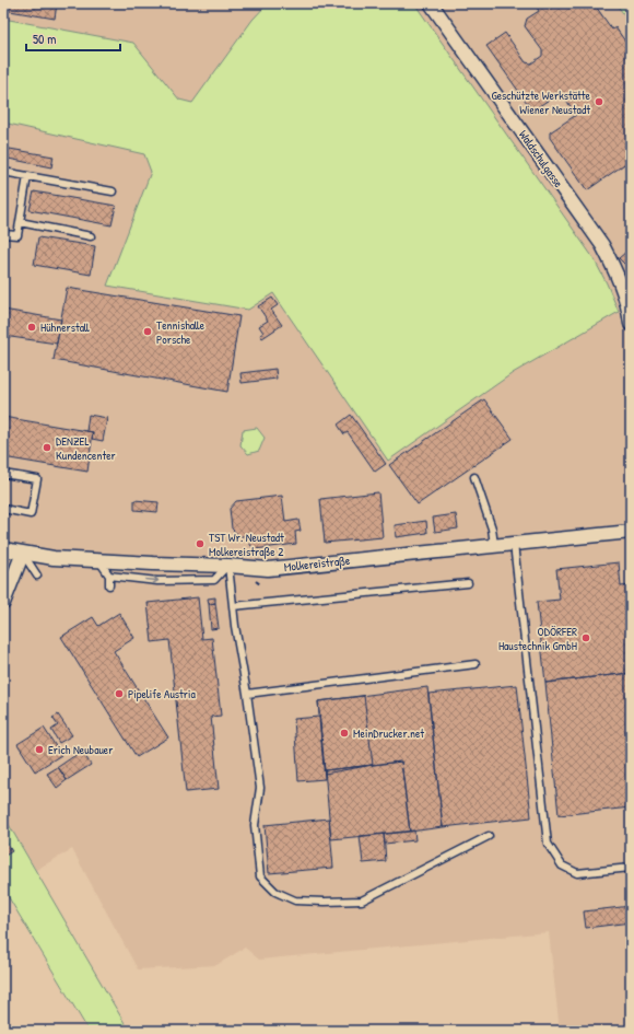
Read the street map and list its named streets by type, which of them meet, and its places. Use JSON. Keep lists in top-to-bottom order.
{
  "streets": {
    "street": ["Waldschulgasse", "Molkereistraße"]
  },
  "places": [
    "Geschützte Werkstätte Wiener Neustadt",
    "Hühnerstall",
    "Tennishalle Porsche",
    "DENZEL Kundencenter",
    "TST Wr. Neustadt Molkereistraße 2",
    "ODÖRFER Haustechnik GmbH",
    "Pipelife Austria",
    "MeinDrucker.net",
    "Erich Neubauer"
  ],
  "scale_bar": "50 m"
}
